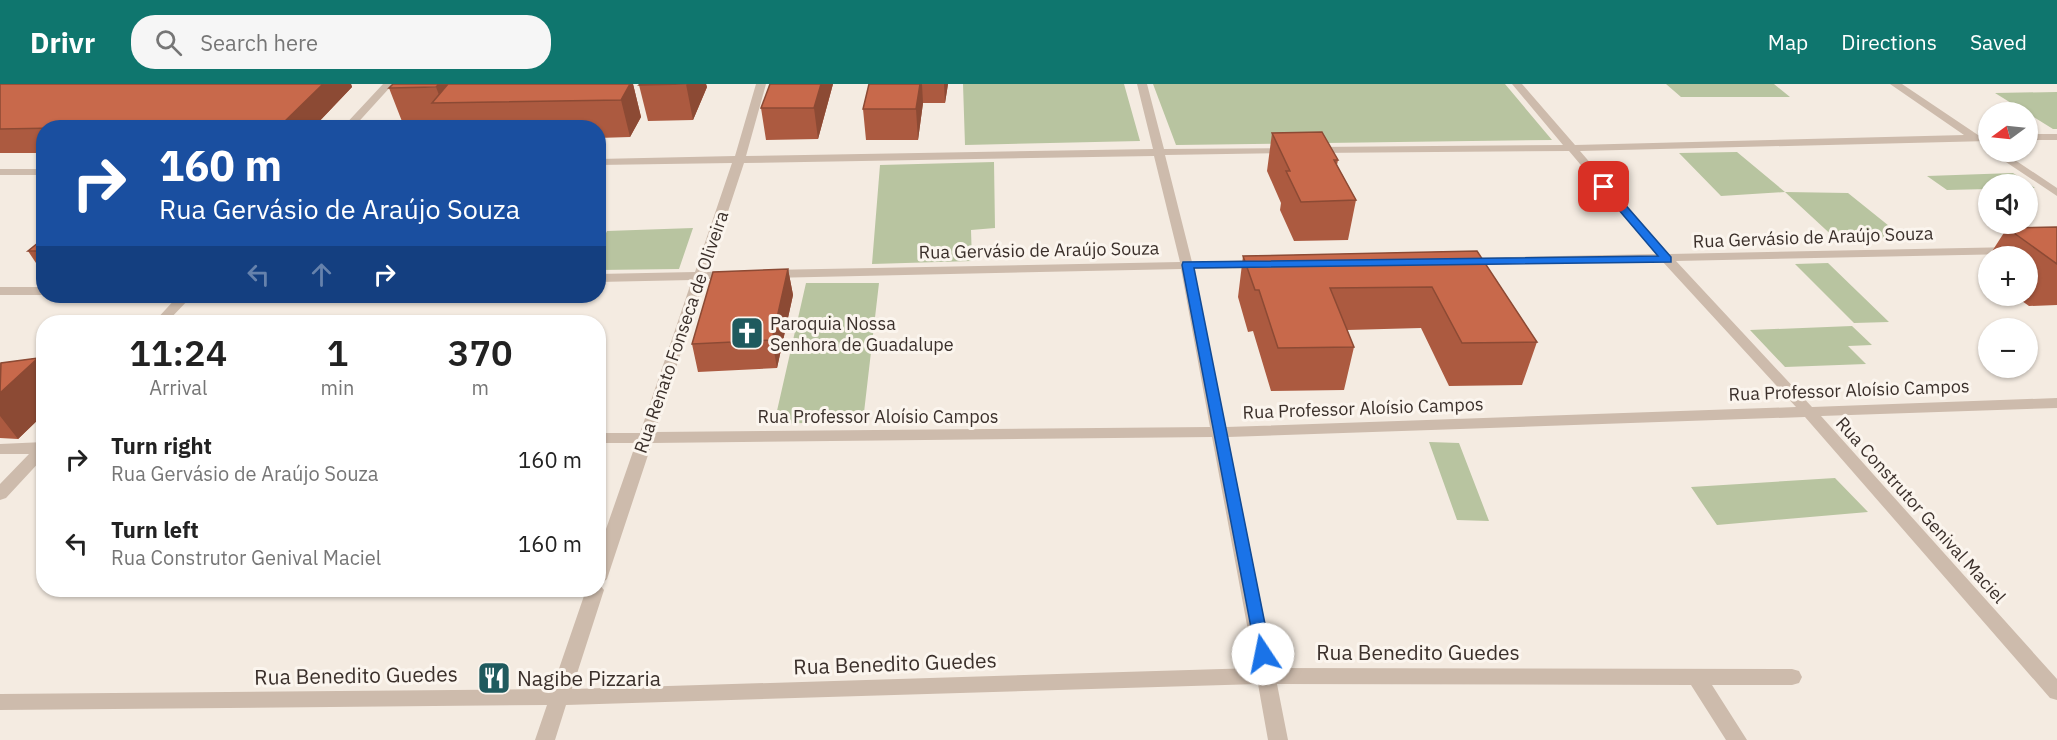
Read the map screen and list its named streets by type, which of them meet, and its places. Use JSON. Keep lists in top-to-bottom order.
{
  "streets": {
    "street": [
      "Rua Gervásio de Araújo Souza",
      "Rua Renato Fonseca de Oliveira",
      "Rua Professor Aloísio Campos",
      "Rua Construtor Genival Maciel",
      "Rua Benedito Guedes"
    ]
  },
  "crossings": [
    ["Rua Gervásio de Araújo Souza", "Rua Renato Fonseca de Oliveira"],
    ["Rua Gervásio de Araújo Souza", "Rua Construtor Genival Maciel"],
    ["Rua Renato Fonseca de Oliveira", "Rua Professor Aloísio Campos"],
    ["Rua Professor Aloísio Campos", "Rua Construtor Genival Maciel"]
  ],
  "places": {
    "church": ["Paroquia Nossa Senhora de Guadalupe"],
    "restaurant": ["Nagibe Pizzaria"]
  },
  "north": "left",
  "page": {
    "header": "Drivr",
    "search": "Search here",
    "nav": ["Map", "Directions", "Saved"],
    "map_buttons": ["+", "−"],
    "turn": ["160 m", "Rua Gervásio de Araújo Souza"],
    "eta": [
      "11:24",
      "Arrival",
      "1",
      "min",
      "370",
      "m"
    ],
    "list": [
      {
        "name": "Turn right",
        "note": "Rua Gervásio de Araújo Souza",
        "value": "160 m"
      },
      {
        "name": "Turn left",
        "note": "Rua Construtor Genival Maciel",
        "value": "160 m"
      }
    ]
  }
}
